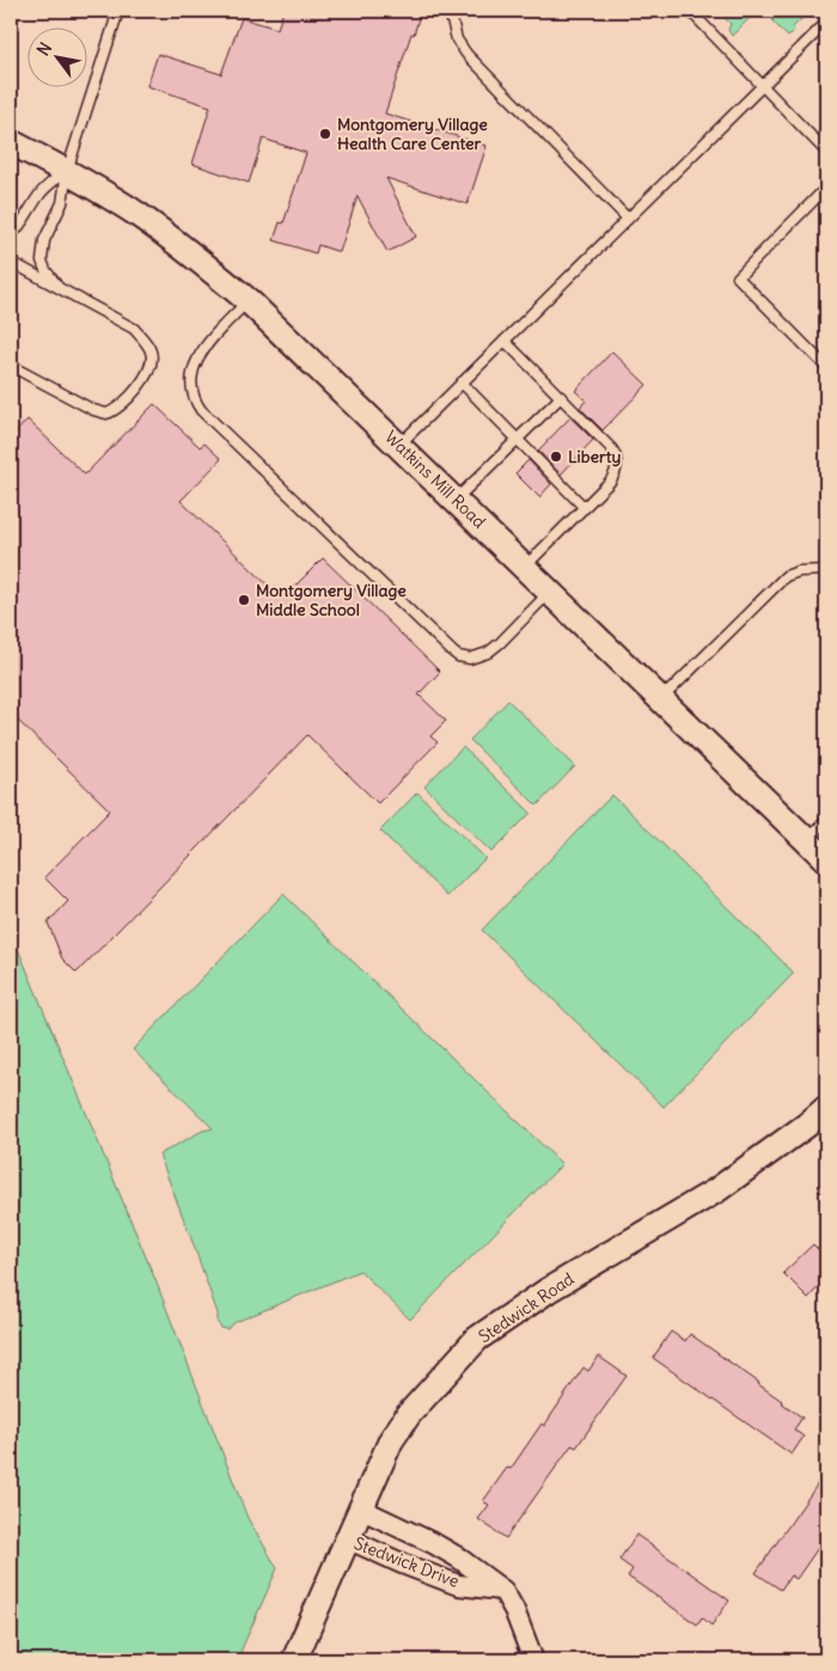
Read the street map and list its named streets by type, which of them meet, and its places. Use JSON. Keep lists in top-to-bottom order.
{
  "streets": {
    "street": ["Watkins Mill Road", "Stedwick Road", "Stedwick Drive"]
  },
  "crossings": [
    ["Stedwick Road", "Stedwick Drive"]
  ],
  "places": ["Montgomery Village Health Care Center", "Liberty", "Montgomery Village Middle School"],
  "north": "top left"
}
